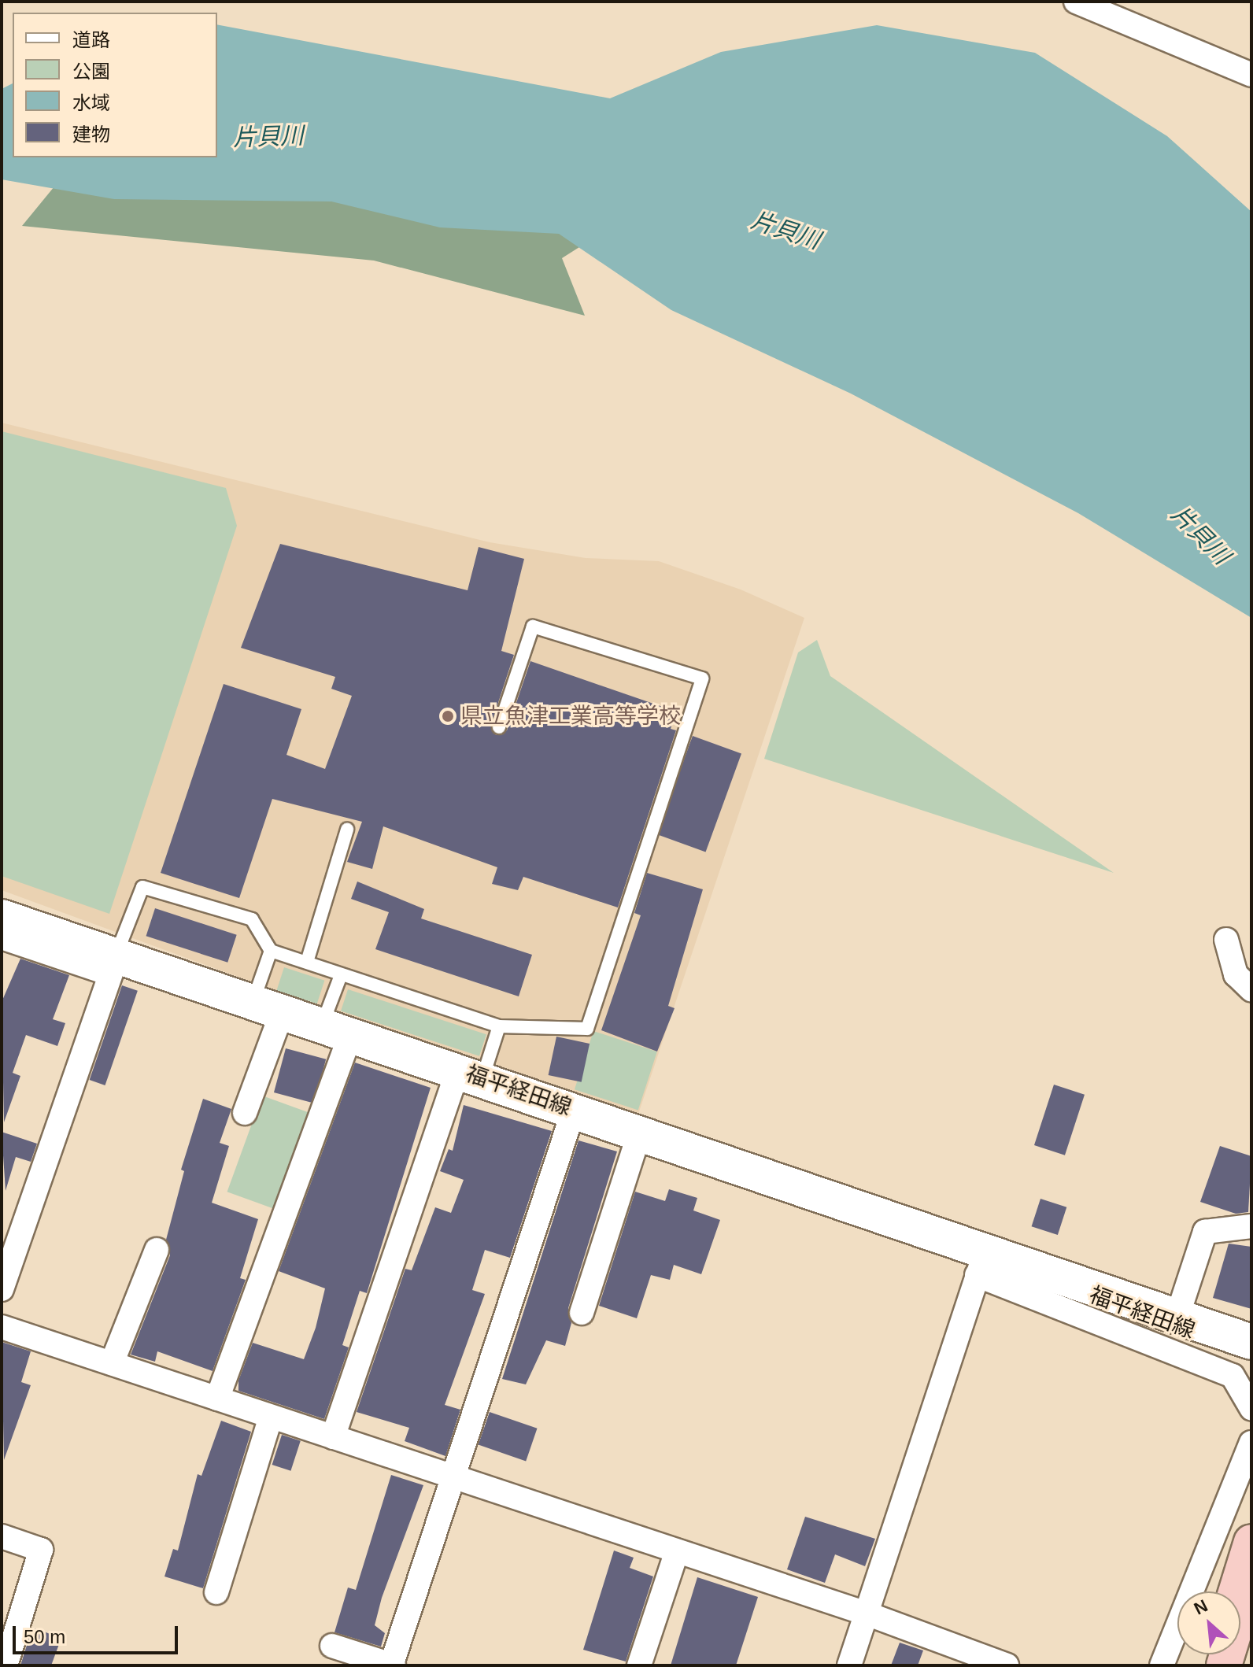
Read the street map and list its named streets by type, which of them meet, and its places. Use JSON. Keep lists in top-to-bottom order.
{
  "streets": {
    "main road": ["福平経田線"]
  },
  "water": ["片貝川"],
  "places": ["県立魚津工業高等学校"],
  "legend": [
    "道路",
    "公園",
    "水域",
    "建物"
  ],
  "scale_bar": "50 m",
  "north": "top left"
}
